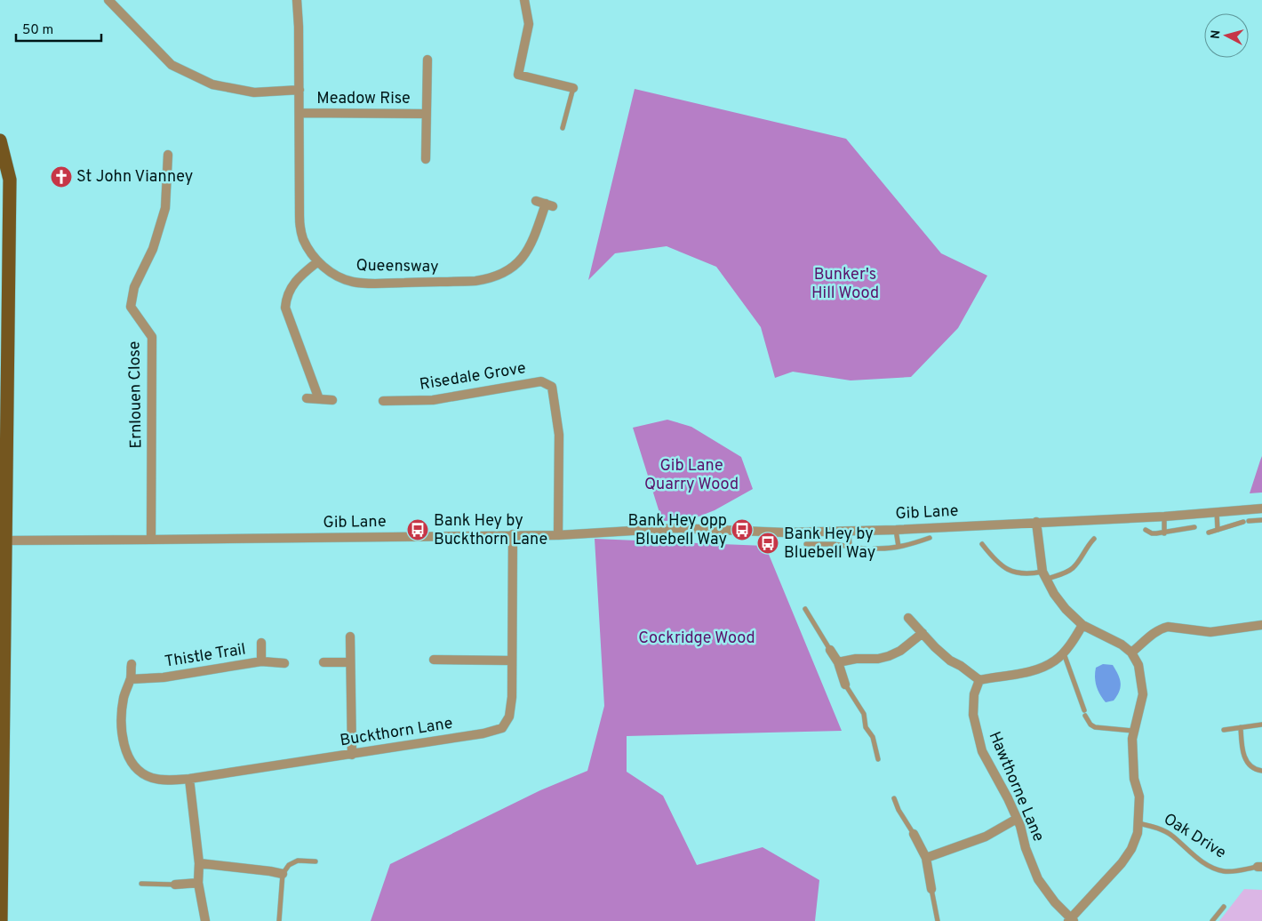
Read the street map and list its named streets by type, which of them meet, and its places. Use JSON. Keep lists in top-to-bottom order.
{
  "streets": {
    "street": [
      "Meadow Rise",
      "Queensway",
      "Risedale Grove",
      "Ernlouen Close",
      "Gib Lane",
      "Thistle Trail",
      "Buckthorn Lane",
      "Hawthorne Lane"
    ],
    "lane": ["Oak Drive"]
  },
  "crossings": [
    ["Meadow Rise", "Queensway"],
    ["Risedale Grove", "Gib Lane"],
    ["Ernlouen Close", "Gib Lane"],
    ["Gib Lane", "Buckthorn Lane"],
    ["Thistle Trail", "Buckthorn Lane"]
  ],
  "parks": ["Bunker's Hill Wood", "Gib Lane Quarry Wood", "Cockridge Wood"],
  "places": {
    "church": ["St John Vianney"],
    "bus stop": ["Bank Hey by Buckthorn Lane", "Bank Hey opp Bluebell Way", "Bank Hey by Bluebell Way"]
  },
  "scale_bar": "50 m",
  "north": "left"
}
